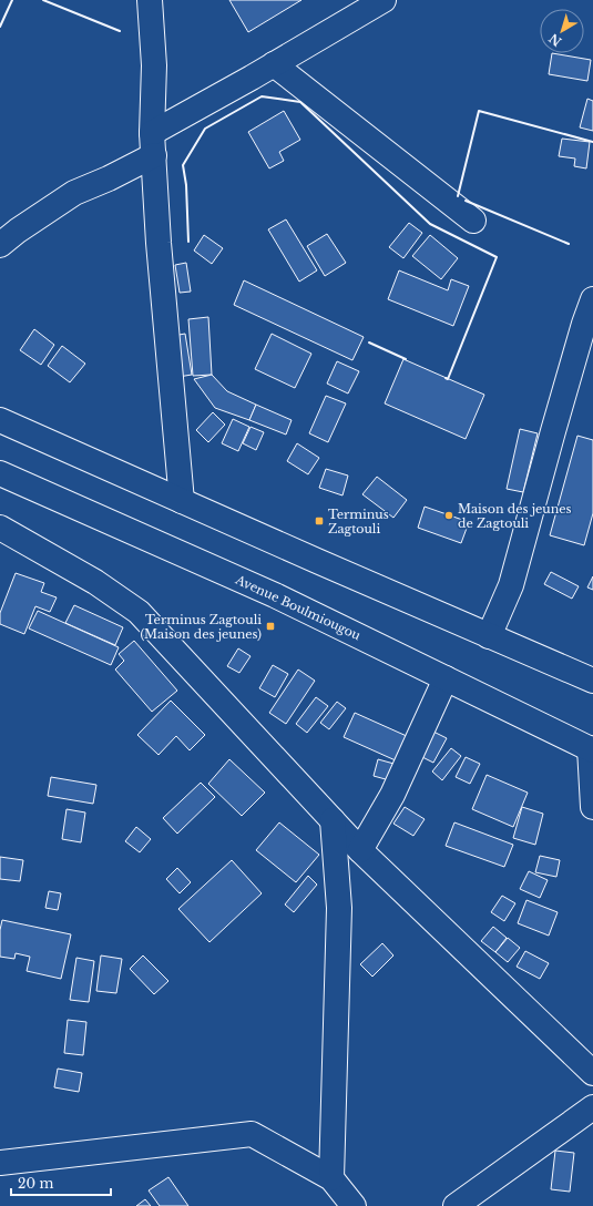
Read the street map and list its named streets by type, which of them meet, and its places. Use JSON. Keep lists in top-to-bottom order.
{
  "streets": {
    "main road": ["Avenue Boulmiougou"]
  },
  "places": {
    "other": ["Maison des jeunes de Zagtouli"],
    "transit": ["Terminus Zagtouli", "Terminus Zagtouli (Maison des jeunes)"]
  },
  "scale_bar": "20 m",
  "north": "bottom left"
}
